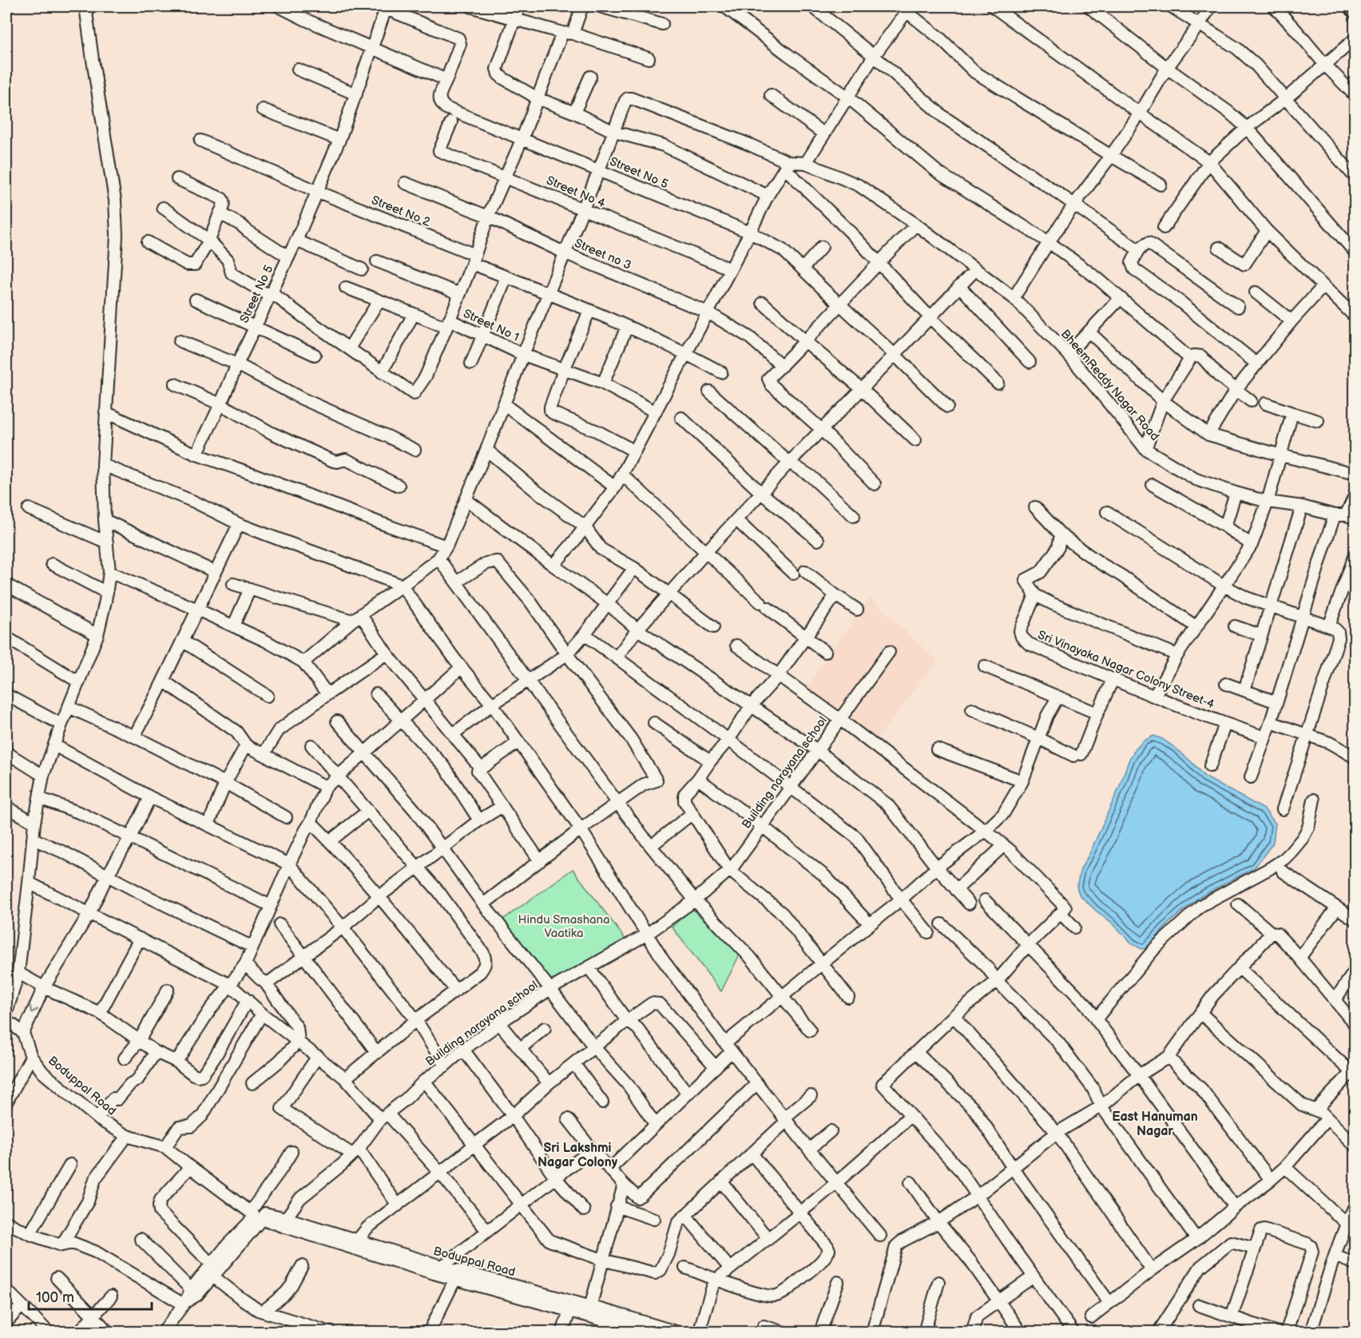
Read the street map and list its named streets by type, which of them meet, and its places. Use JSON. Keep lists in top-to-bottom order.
{
  "streets": {
    "street": [
      "Street No 5",
      "Street No 4",
      "Street No 2",
      "Street no 3",
      "Street No 1",
      "BheemReddy Nagar Road",
      "Sri Vinayaka Nagar Colony Street-4",
      "Building narayana school",
      "Boduppal Road"
    ]
  },
  "crossings": [
    ["Street No 5", "Street No 2"],
    ["Building narayana school", "Boduppal Road"]
  ],
  "districts": ["East Hanuman Nagar", "Sri Lakshmi Nagar Colony"],
  "parks": ["Hindu Smashana Vaatika"],
  "scale_bar": "100 m"
}
